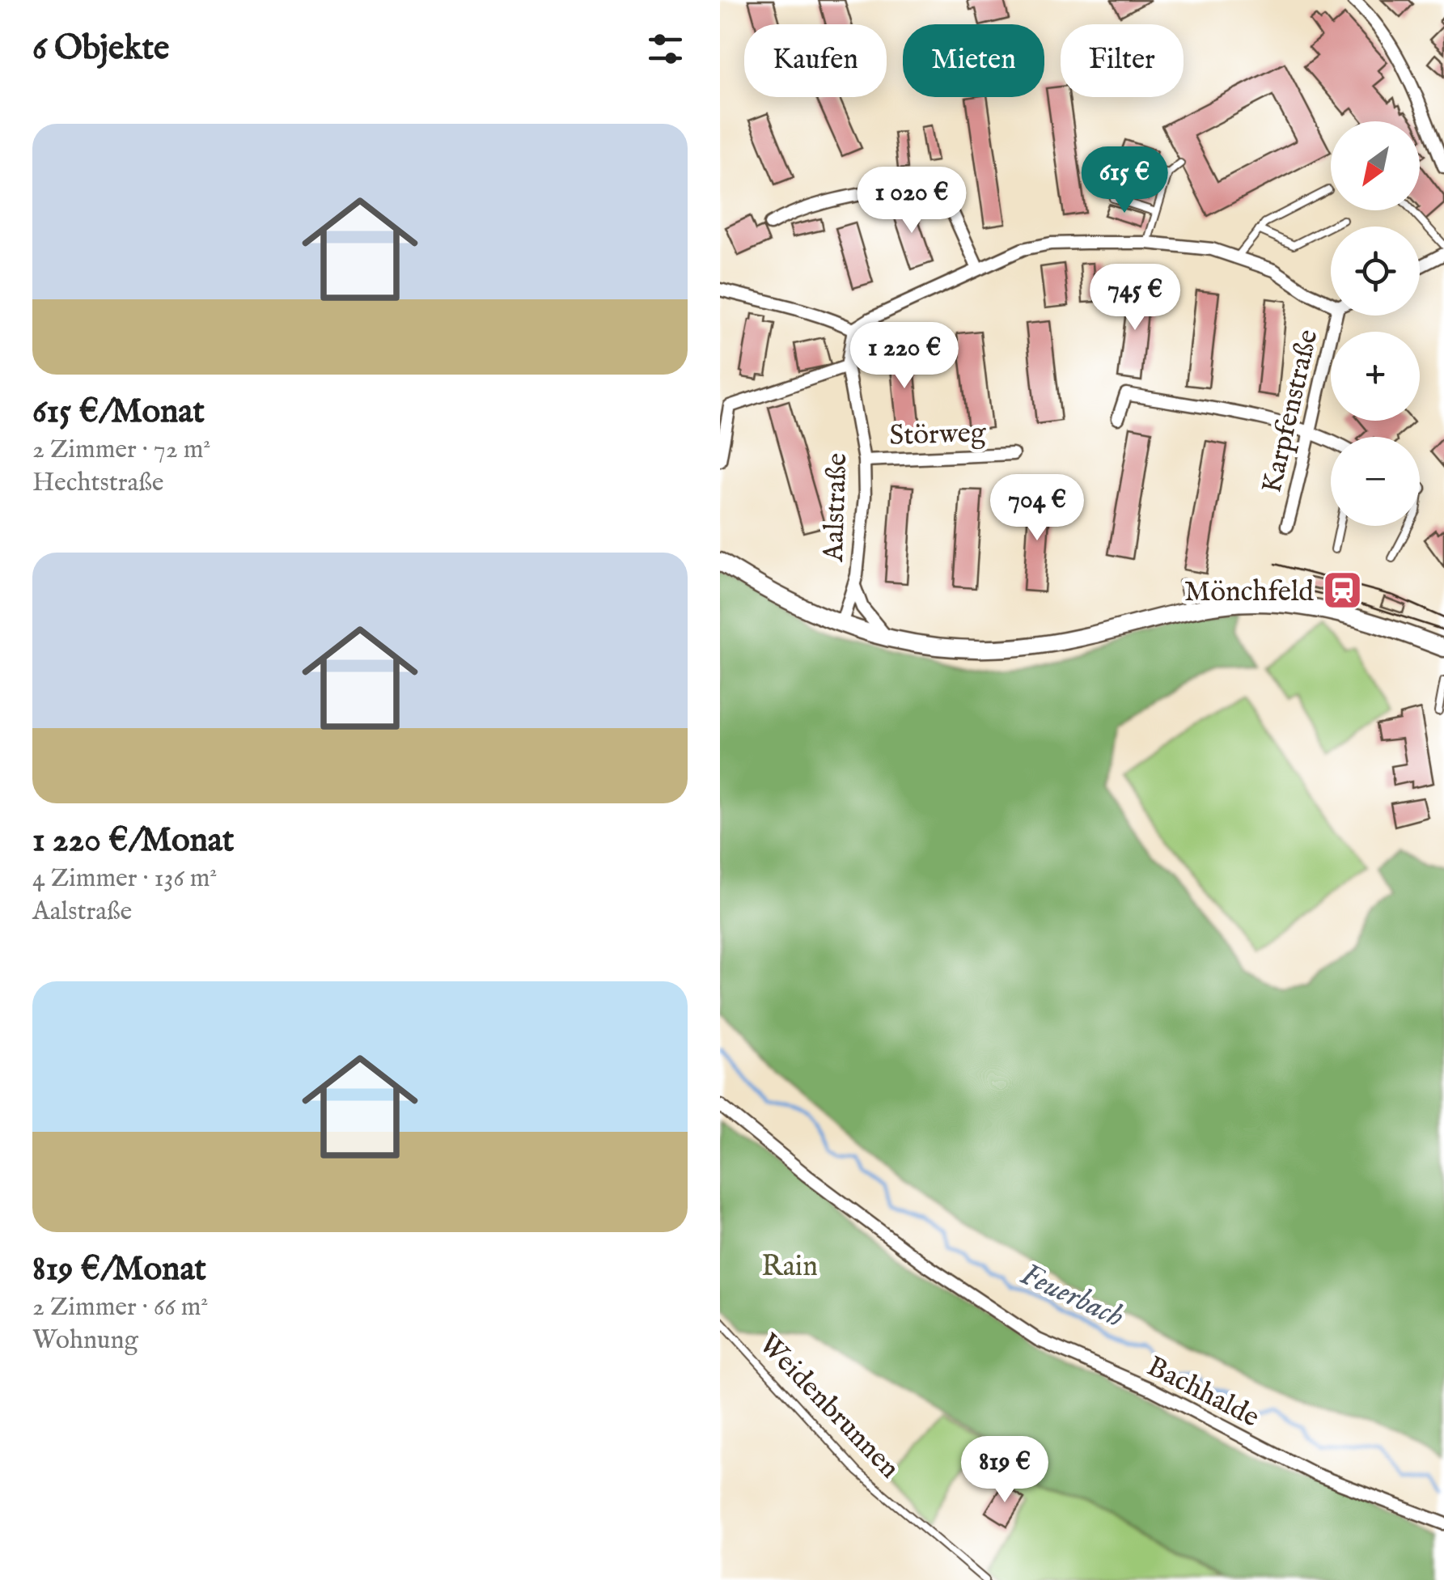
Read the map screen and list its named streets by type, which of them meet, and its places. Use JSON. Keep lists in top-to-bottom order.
{
  "streets": {
    "street": [
      "Karpfenstraße",
      "Störweg",
      "Aalstraße",
      "Bachhalde"
    ],
    "lane": ["Weidenbrunnen"]
  },
  "crossings": [
    ["Störweg", "Aalstraße"]
  ],
  "water": ["Feuerbach"],
  "parks": ["Rain"],
  "places": {
    "station": ["Mönchfeld"]
  },
  "north": "bottom left",
  "page": {
    "heading": "6 Objekte",
    "chip": ["Kaufen", "Mieten", "Filter"],
    "list": [
      {
        "name": "615 €/Monat",
        "note": "2 Zimmer · 72 m² · Hechtstraße"
      },
      {
        "name": "1 220 €/Monat",
        "note": "4 Zimmer · 136 m² · Aalstraße"
      },
      {
        "name": "819 €/Monat",
        "note": "2 Zimmer · 66 m² · Wohnung"
      }
    ],
    "map_buttons": ["+", "−"],
    "price": [
      "615 €",
      "1 020 €",
      "745 €",
      "1 220 €",
      "704 €",
      "819 €"
    ]
  }
}
